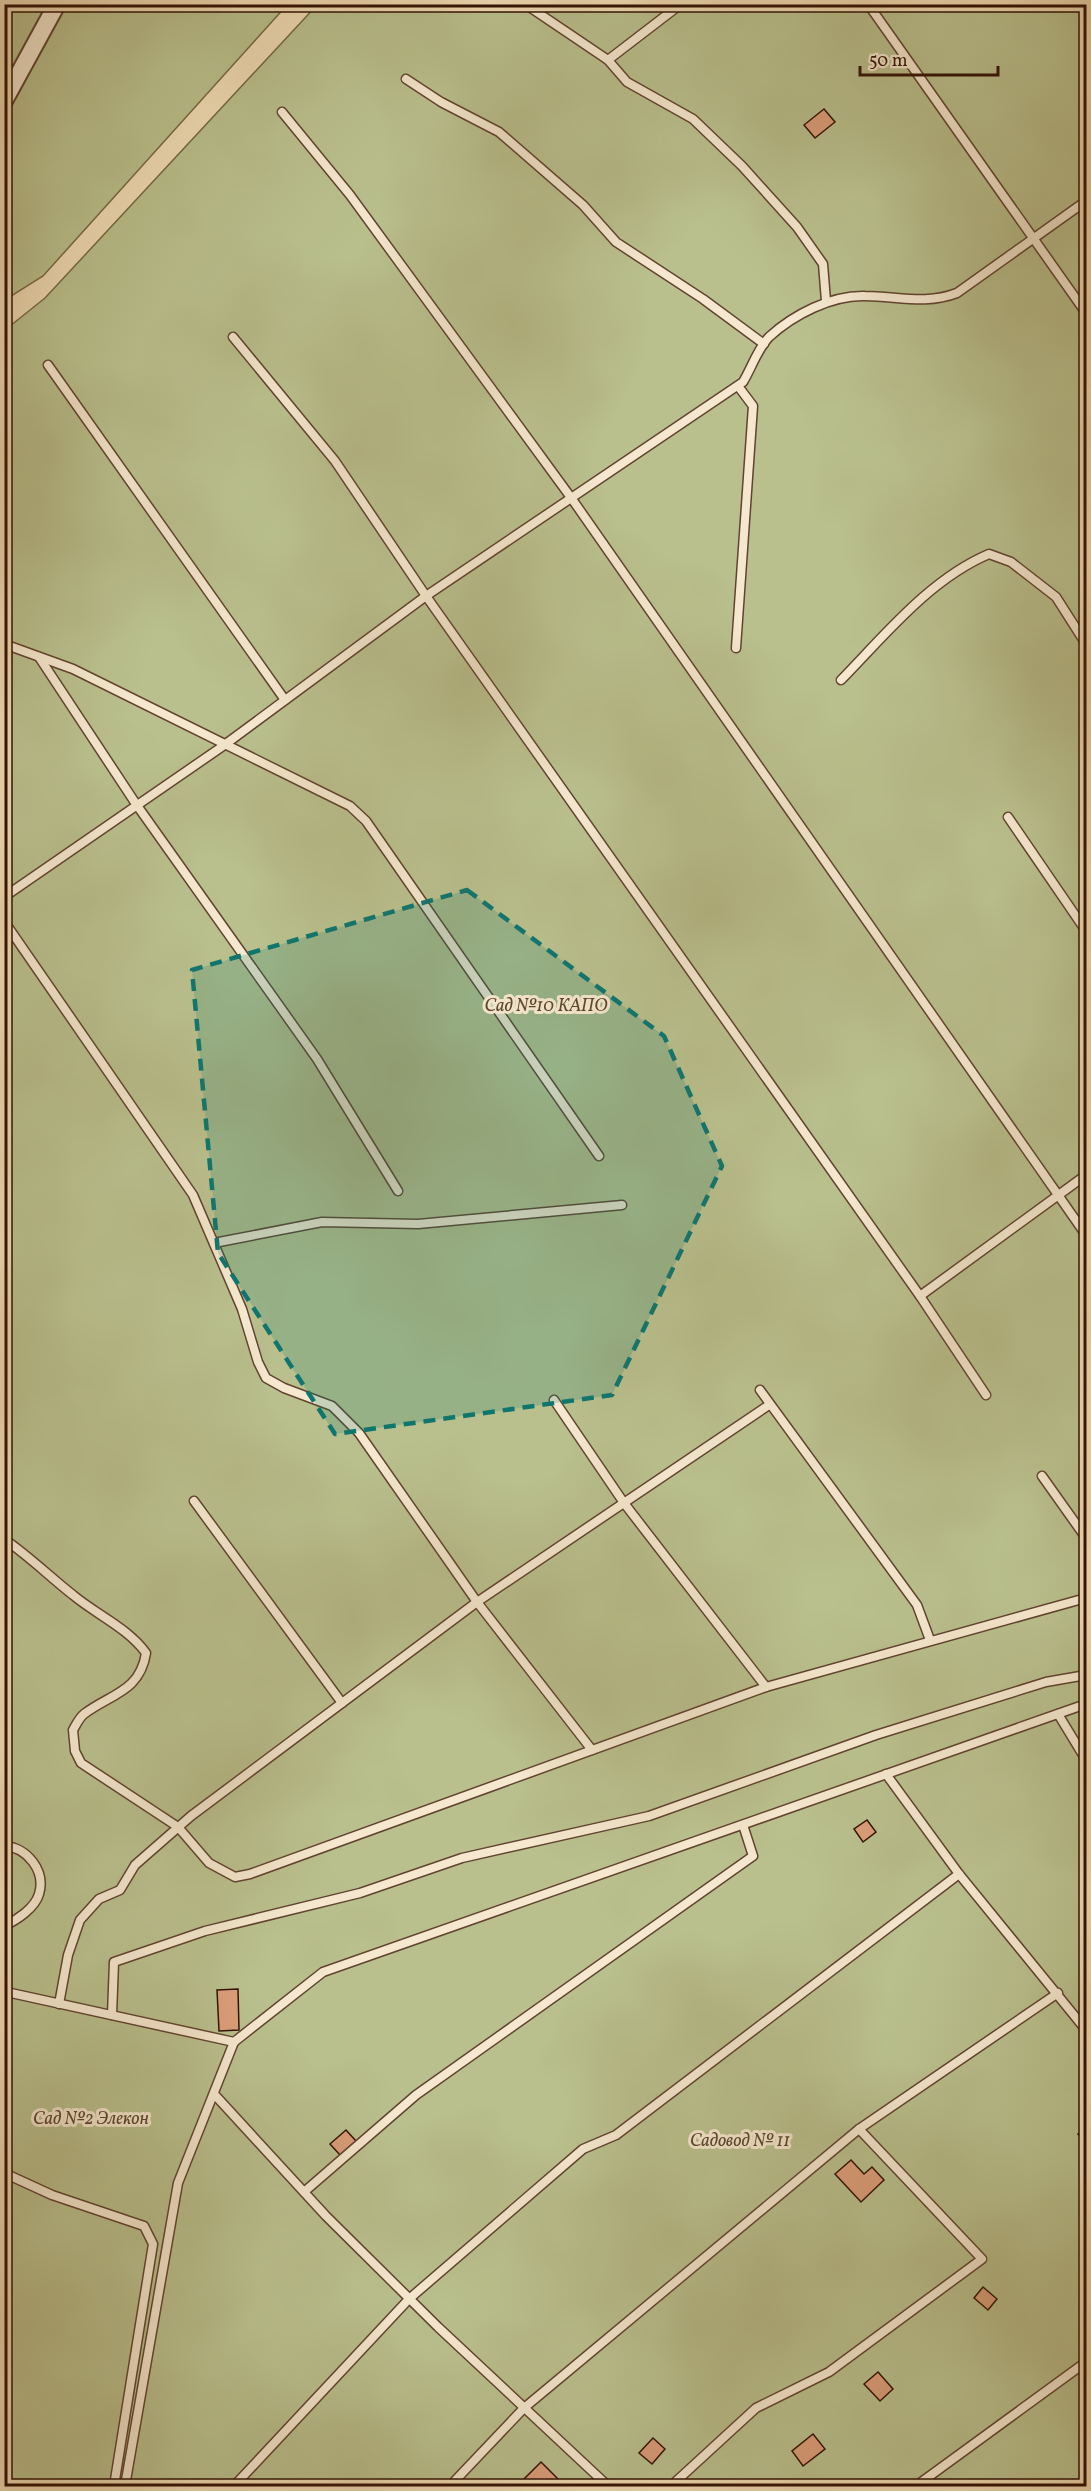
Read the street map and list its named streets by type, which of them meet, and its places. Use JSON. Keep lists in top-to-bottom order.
{
  "parks": ["Сад №10 КАПО", "Сад №2 Элекон", "Садовод № 11"],
  "scale_bar": "50 m"
}
